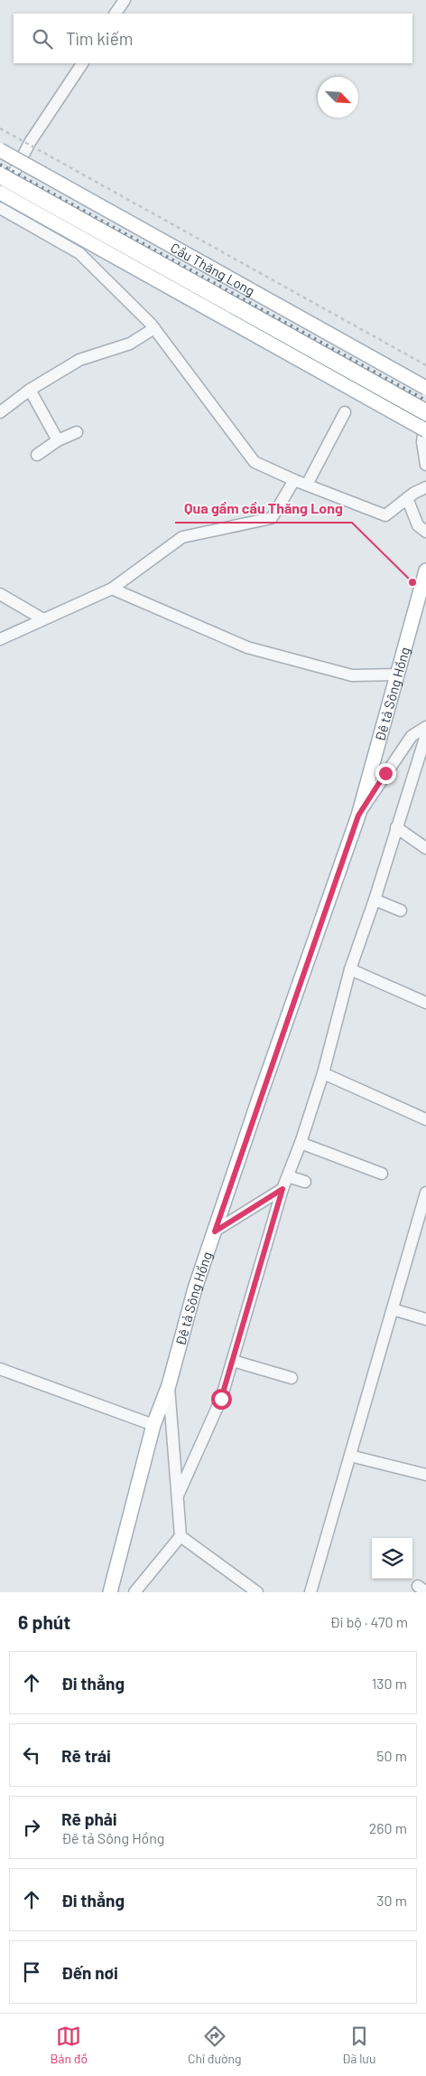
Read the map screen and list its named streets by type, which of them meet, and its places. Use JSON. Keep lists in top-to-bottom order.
{
  "streets": {
    "highway": ["Cầu Thăng Long"],
    "main road": ["Đê tả Sông Hồng"]
  },
  "places": ["Qua gầm cầu Thăng Long"],
  "north": "bottom right",
  "page": {
    "search": "Tìm kiếm",
    "heading": ["6 phút", "Đi bộ · 470 m"],
    "list": [
      ["Đi thẳng", "130 m"],
      ["Rẽ trái", "50 m"],
      ["Rẽ phải", "Đê tả Sông Hồng", "260 m"],
      ["Đi thẳng", "30 m"],
      "Đến nơi"
    ],
    "nav": ["Bản đồ", "Chỉ đường", "Đã lưu"]
  }
}
